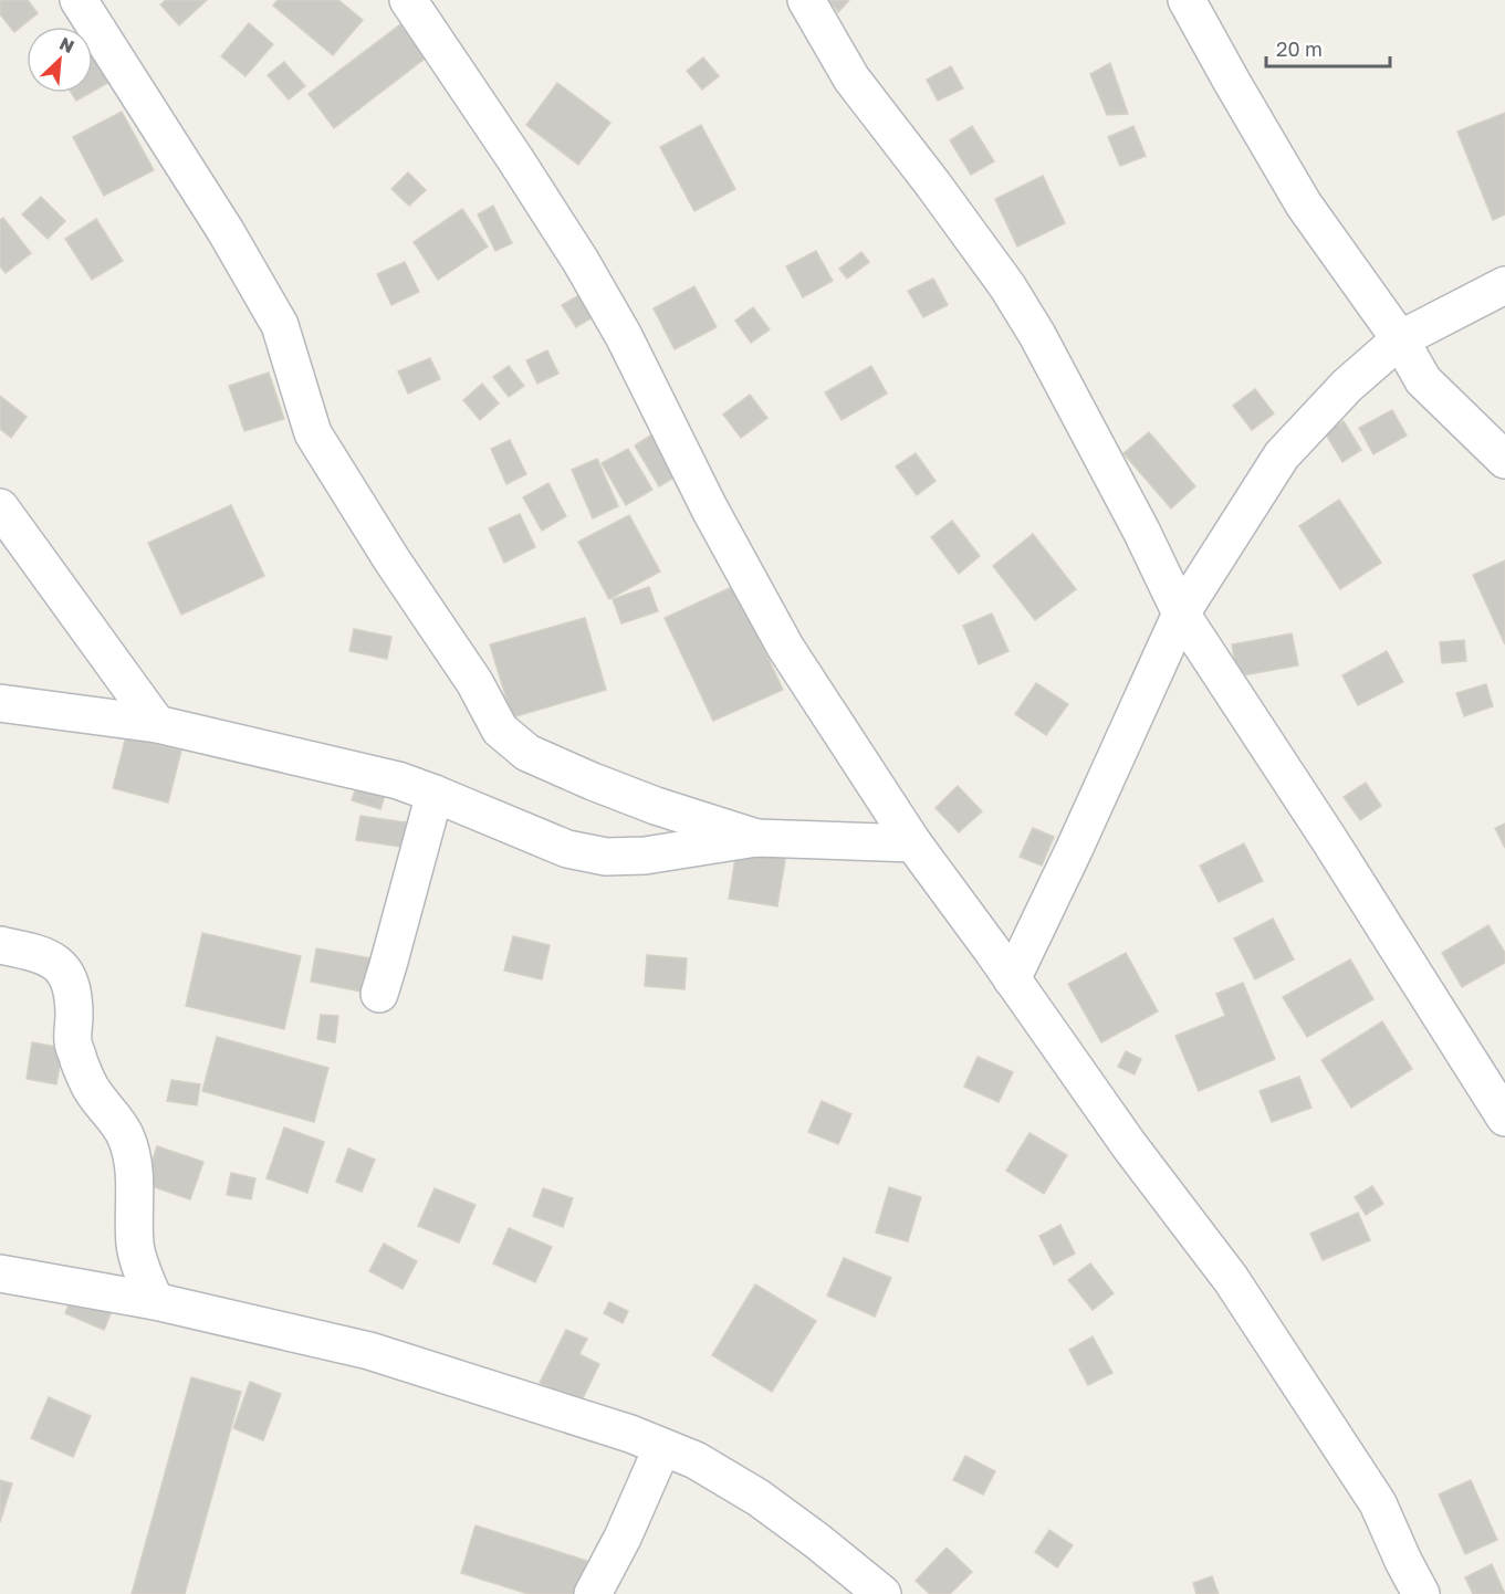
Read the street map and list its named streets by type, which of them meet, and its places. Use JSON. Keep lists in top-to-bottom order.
{
  "scale_bar": "20 m",
  "north": "top right"
}
